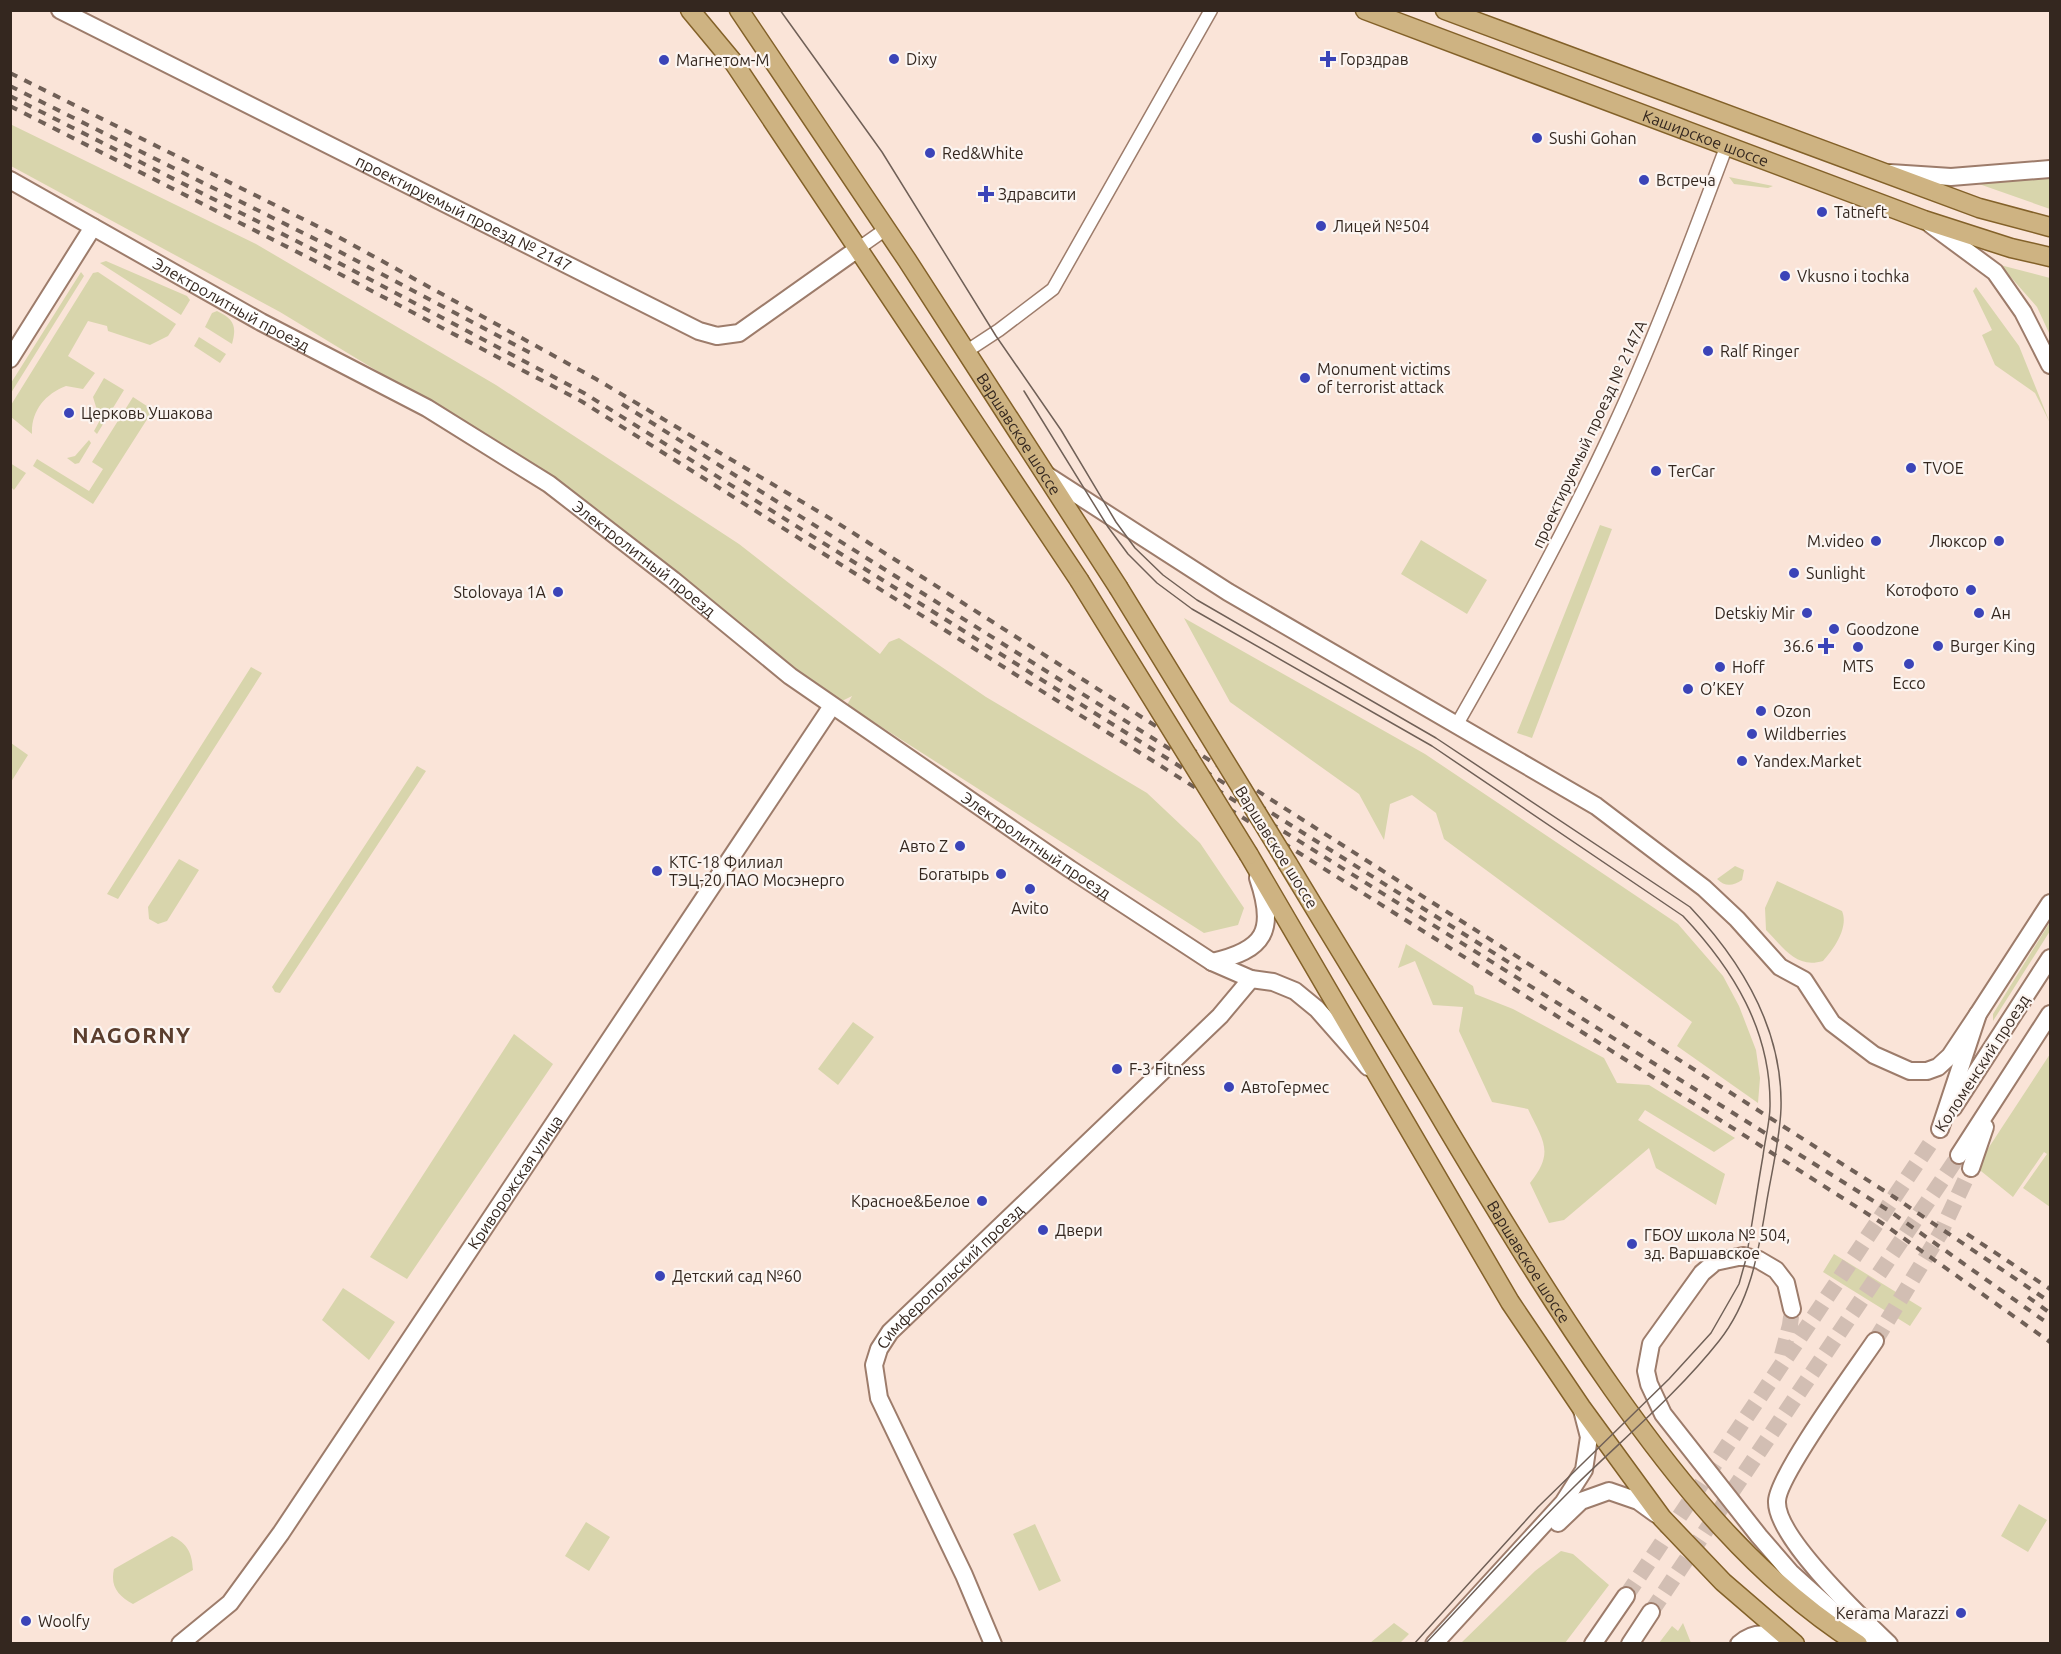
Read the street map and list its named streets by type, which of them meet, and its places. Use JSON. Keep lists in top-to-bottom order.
{
  "streets": {
    "main road": ["Каширское шоссе", "Варшавское шоссе"],
    "street": [
      "проектируемый проезд № 2147",
      "Электролитный проезд",
      "проектируемый проезд № 2147А",
      "Коломенский проезд",
      "Криворожская улица",
      "Симферопольский проезд"
    ]
  },
  "crossings": [
    ["Каширское шоссе", "проектируемый проезд № 2147А"],
    ["проектируемый проезд № 2147", "Варшавское шоссе"],
    ["Электролитный проезд", "Варшавское шоссе"],
    ["Электролитный проезд", "Криворожская улица"],
    ["Электролитный проезд", "Симферопольский проезд"]
  ],
  "districts": ["NAGORNY"],
  "places": {
    "other": [
      "Dixy",
      "Магнетом-М",
      "Sushi Gohan",
      "Red&White",
      "Встреча",
      "Tatneft",
      "Лицей №504",
      "Vkusno i tochka",
      "Ralf Ringer",
      "Monument victims of terrorist attack",
      "Церковь Ушакова",
      "TVOE",
      "TerCar",
      "M.video",
      "Люксор",
      "Sunlight",
      "Котофото",
      "Stolovaya 1A",
      "Detskiy Mir",
      "Ан",
      "Goodzone",
      "Burger King",
      "MTS",
      "Ecco",
      "Hoff",
      "O’KEY",
      "Ozon",
      "Wildberries",
      "Yandex.Market",
      "Авто Z",
      "КТС-18 Филиал ТЭЦ-20 ПАО Мосэнерго",
      "Богатырь",
      "Avito",
      "F-3 Fitness",
      "АвтоГермес",
      "Красное&Белое",
      "Двери",
      "ГБОУ школа № 504, зд. Варшавское",
      "Детский сад №60",
      "Kerama Marazzi",
      "Woolfy"
    ],
    "health": ["Горздрав", "Здравсити", "36.6"]
  }
}
